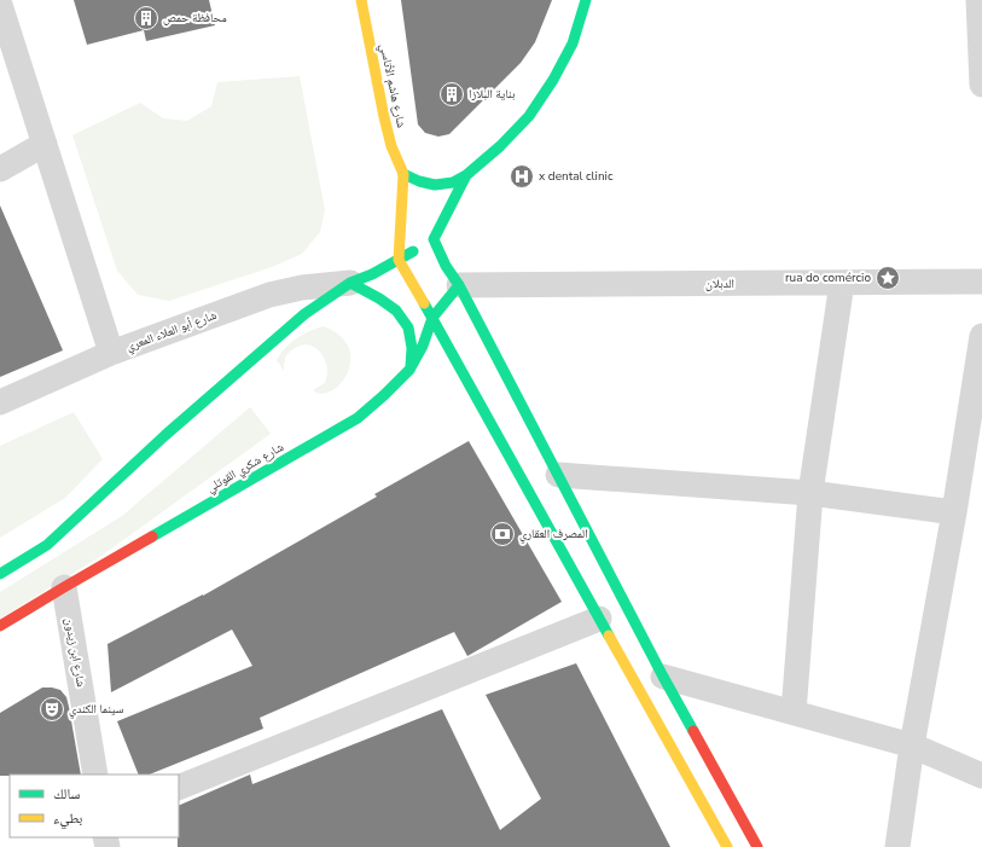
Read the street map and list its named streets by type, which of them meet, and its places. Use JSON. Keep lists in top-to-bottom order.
{
  "streets": {
    "main road": ["شارع هاشم الأتاسي", "شارع شكري القوتلي"],
    "street": ["الدبلان", "شارع أبو العلاء المعري", "شارع ابن زيدون"]
  },
  "crossings": [
    ["الدبلان", "شارع شكري القوتلي"],
    ["شارع شكري القوتلي", "شارع ابن زيدون"]
  ],
  "places": {
    "building": ["محافظة حمص", "بناية البلازا"],
    "hospital": ["x dental clinic"],
    "place": ["rua do comércio"],
    "bank": ["المصرف العقاري"],
    "theatre": ["سينما الكندي"]
  },
  "legend": ["سالك", "بطيء"]
}
